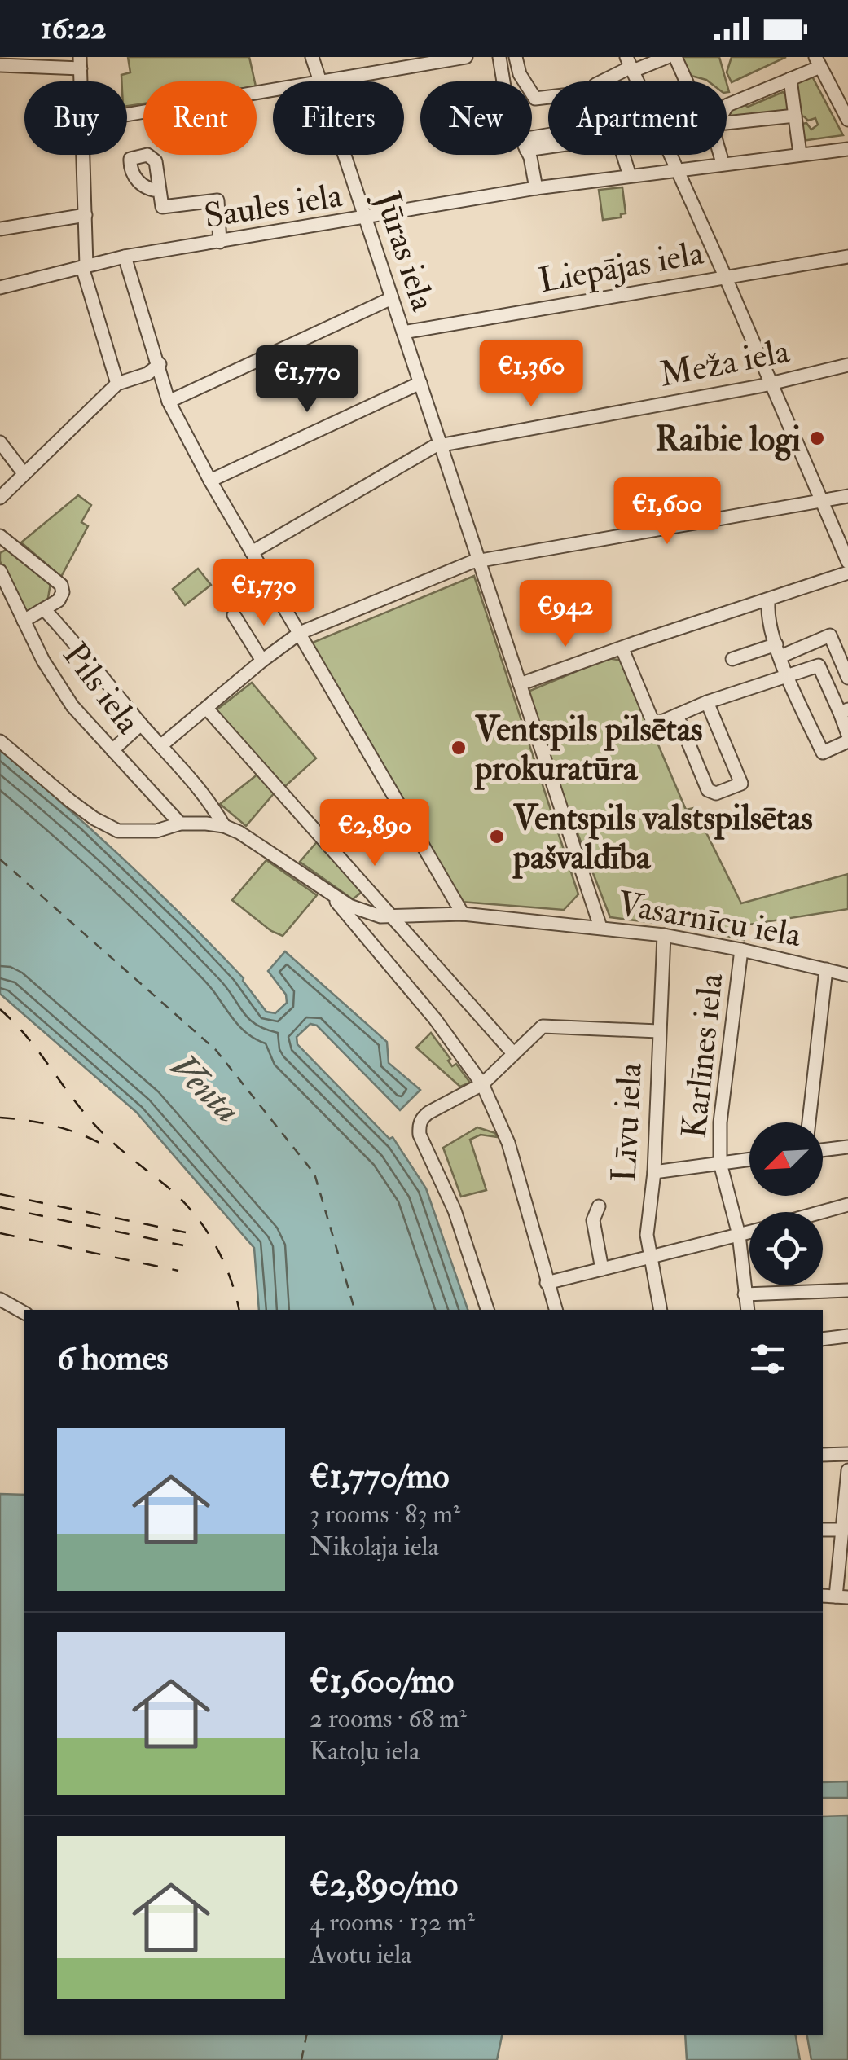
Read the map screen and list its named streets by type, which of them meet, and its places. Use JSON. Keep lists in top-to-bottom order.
{
  "streets": {
    "street": [
      "Saules iela",
      "Jūras iela",
      "Liepājas iela",
      "Meža iela",
      "Pils iela",
      "Vasarnīcu iela",
      "Karlīnes iela",
      "Līvu iela"
    ]
  },
  "crossings": [
    ["Saules iela", "Jūras iela"],
    ["Jūras iela", "Liepājas iela"],
    ["Jūras iela", "Meža iela"],
    ["Jūras iela", "Vasarnīcu iela"],
    ["Vasarnīcu iela", "Karlīnes iela"],
    ["Vasarnīcu iela", "Līvu iela"]
  ],
  "water": ["Venta"],
  "places": ["Raibie logi", "Ventspils pilsētas prokuratūra", "Ventspils valstspilsētas pašvaldība"],
  "north": "bottom left",
  "page": {
    "status": "16:22",
    "chip": [
      "Buy",
      "Rent",
      "Filters",
      "New",
      "Apartment"
    ],
    "price": [
      "€1,360",
      "€1,770",
      "€1,600",
      "€1,730",
      "€942",
      "€2,890"
    ],
    "heading": "6 homes",
    "list": [
      {
        "name": "€1,770/mo",
        "note": "3 rooms · 83 m² · Nikolaja iela"
      },
      {
        "name": "€1,600/mo",
        "note": "2 rooms · 68 m² · Katoļu iela"
      },
      {
        "name": "€2,890/mo",
        "note": "4 rooms · 132 m² · Avotu iela"
      }
    ]
  }
}
